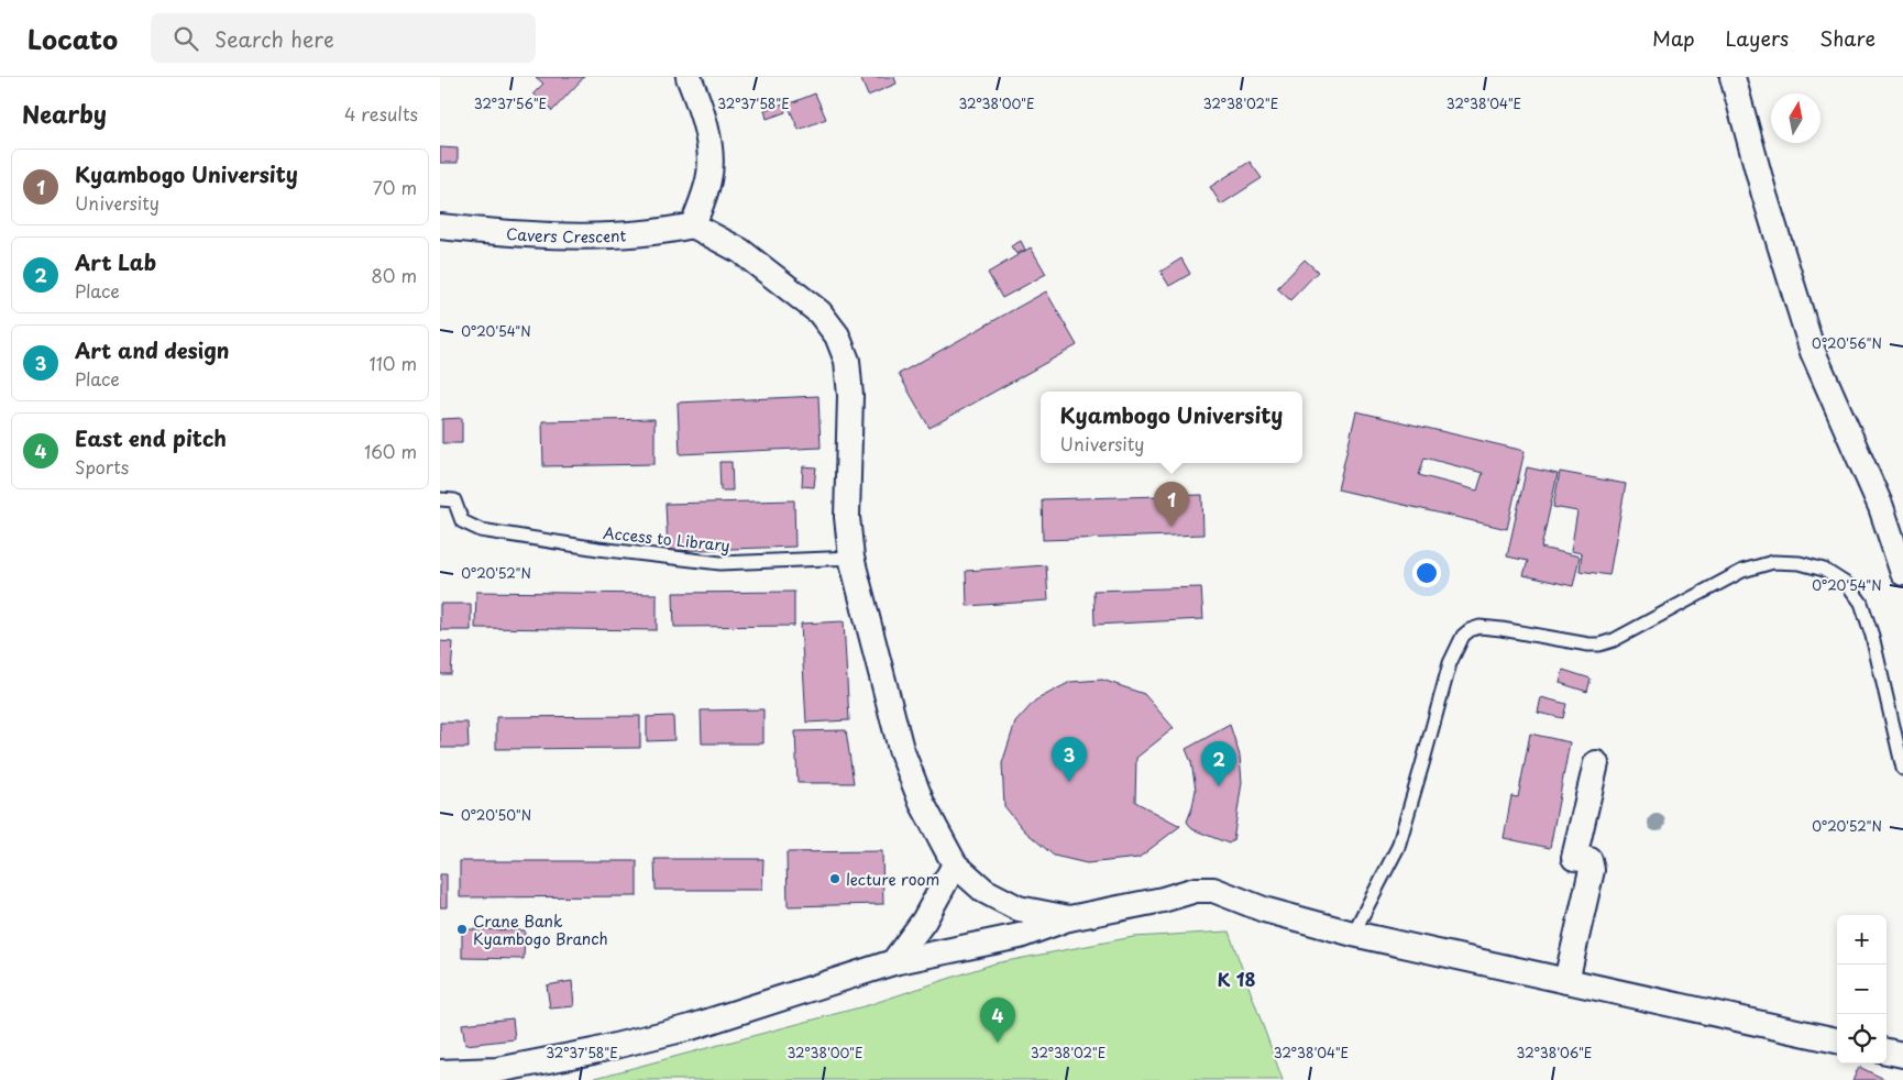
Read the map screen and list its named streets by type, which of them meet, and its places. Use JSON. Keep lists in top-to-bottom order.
{
  "streets": {
    "street": ["Cavers Crescent"],
    "lane": ["Access to Library"]
  },
  "districts": ["K 18"],
  "places": ["lecture room", "Crane Bank Kyambogo Branch"],
  "north": "top",
  "page": {
    "header": "Locato",
    "search": "Search here",
    "nav": ["Map", "Layers", "Share"],
    "heading": ["Nearby", "4 results"],
    "list": [
      {
        "mark": "1",
        "name": "Kyambogo University",
        "note": "University",
        "value": "70 m"
      },
      {
        "mark": "2",
        "name": "Art Lab",
        "note": "Place",
        "value": "80 m"
      },
      {
        "mark": "3",
        "name": "Art and design",
        "note": "Place",
        "value": "110 m"
      },
      {
        "mark": "4",
        "name": "East end pitch",
        "note": "Sports",
        "value": "160 m"
      }
    ],
    "popup": ["Kyambogo University", "University"],
    "pins": [
      "1",
      "3",
      "2",
      "4"
    ],
    "map_buttons": ["+", "−"]
  },
  "coordinates": [
    "32°37'56\"E",
    "32°37'58\"E",
    "32°38'00\"E",
    "32°38'02\"E",
    "32°38'04\"E",
    "0°20'54\"N",
    "0°20'56\"N",
    "0°20'52\"N",
    "0°20'50\"N",
    "32°38'06\"E"
  ]
}
